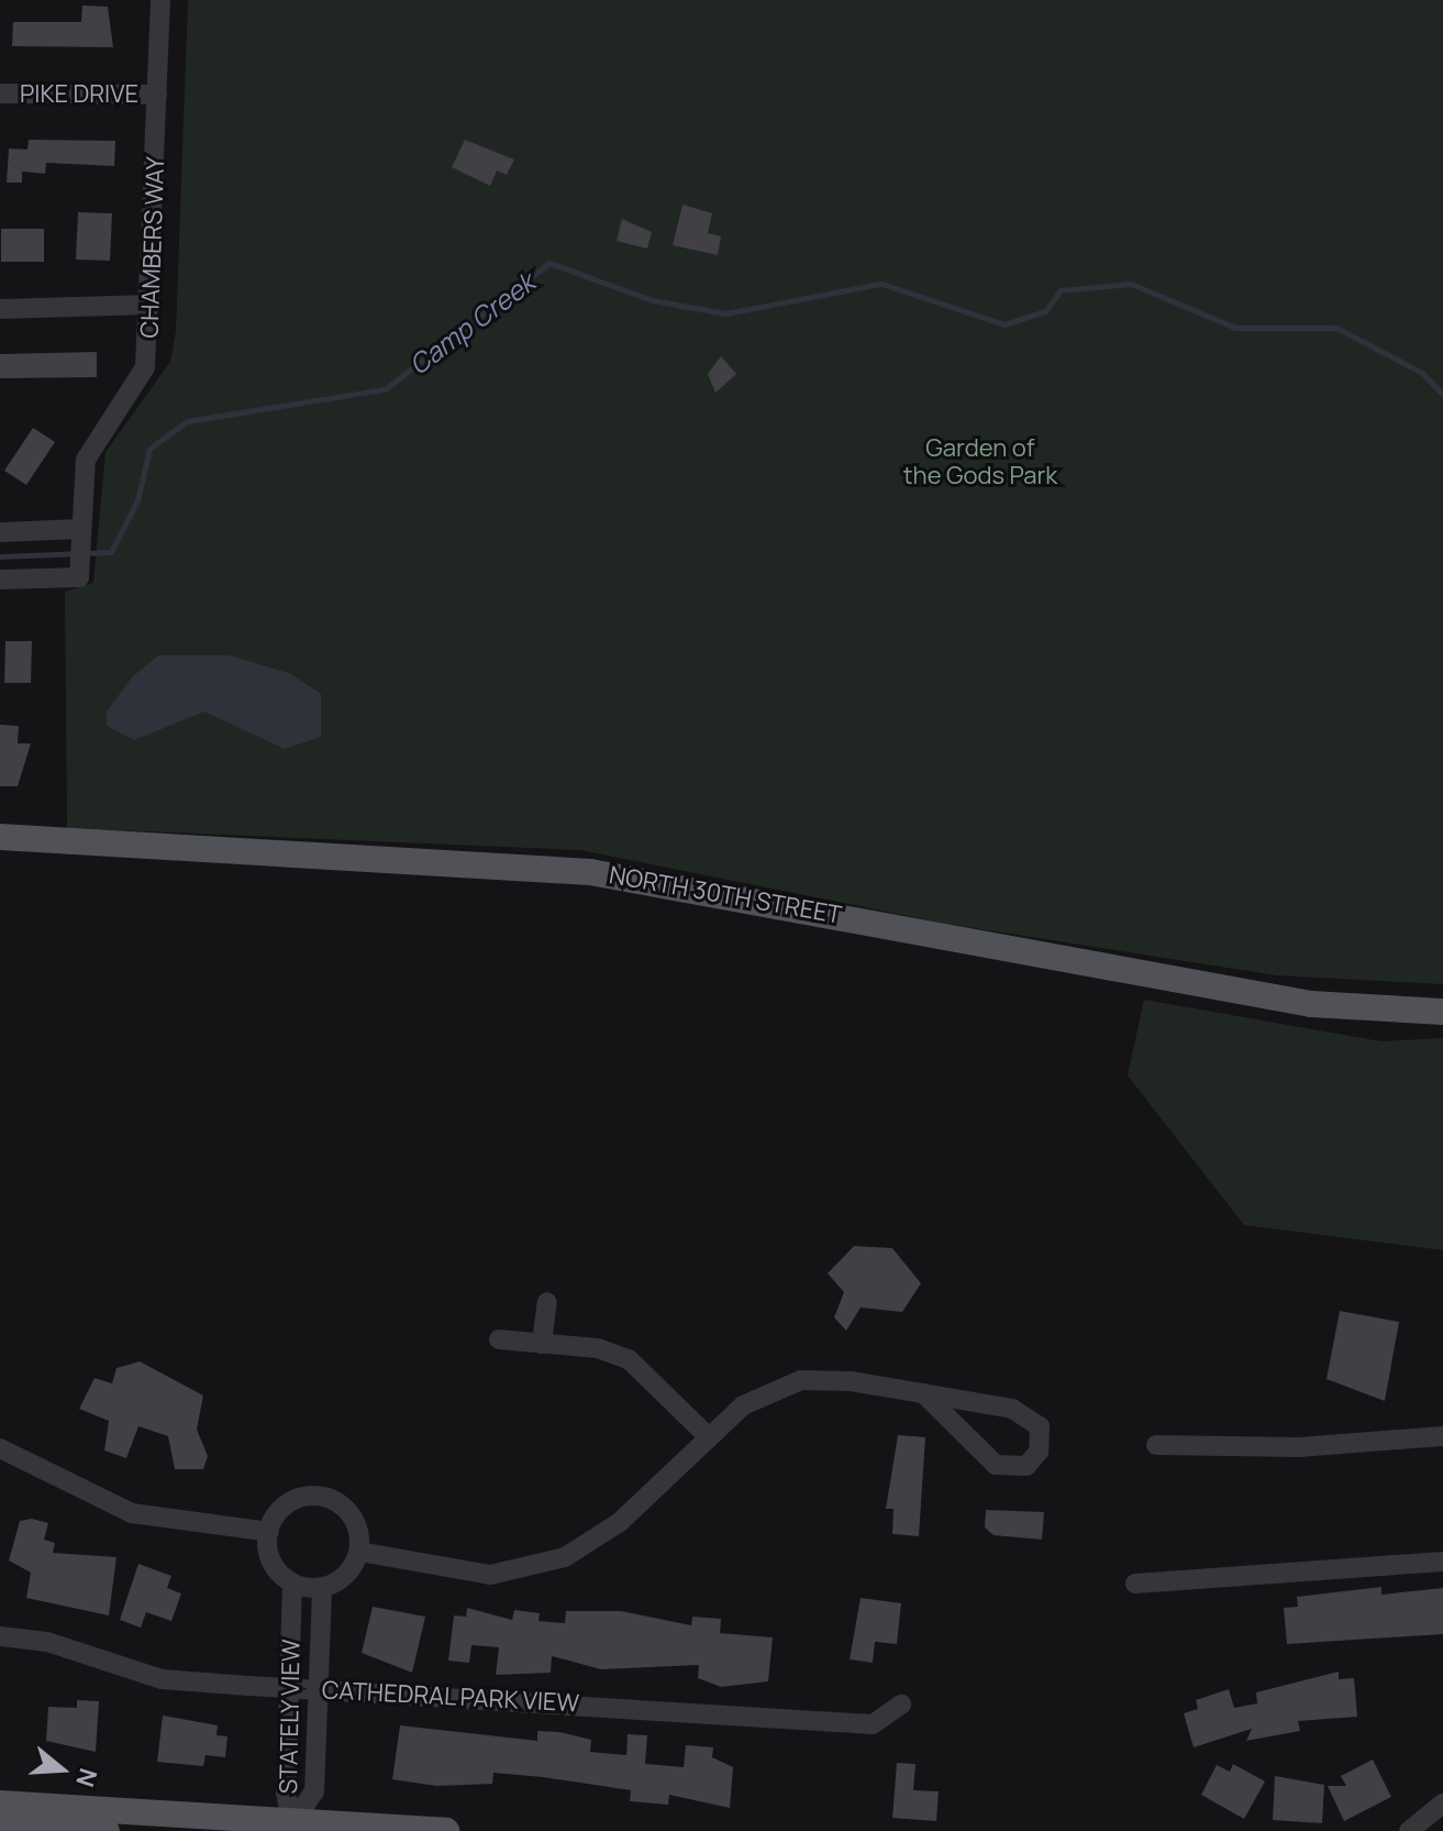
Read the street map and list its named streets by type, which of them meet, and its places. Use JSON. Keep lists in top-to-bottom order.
{
  "streets": {
    "main road": ["NORTH 30TH STREET"],
    "street": [
      "PIKE DRIVE",
      "CHAMBERS WAY",
      "CATHEDRAL PARK VIEW",
      "STATELY VIEW"
    ]
  },
  "crossings": [
    ["PIKE DRIVE", "CHAMBERS WAY"],
    ["CATHEDRAL PARK VIEW", "STATELY VIEW"]
  ],
  "water": ["Camp Creek"],
  "parks": ["Garden of the Gods Park"],
  "north": "right"
}
